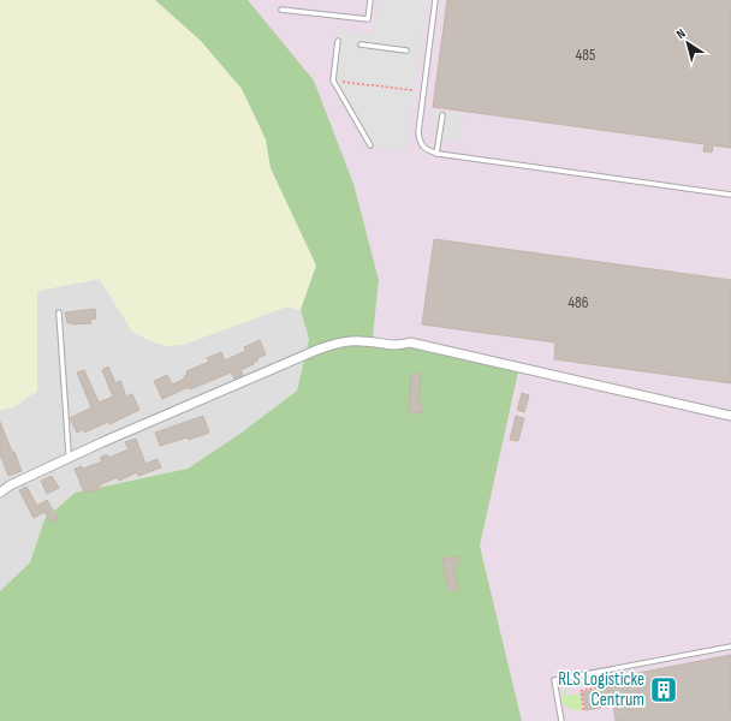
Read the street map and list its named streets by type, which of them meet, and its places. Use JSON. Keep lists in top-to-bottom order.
{
  "places": {
    "building": ["RLS Logisticke Centrum"]
  },
  "house_numbers": ["485", "486"],
  "north": "top left"
}
